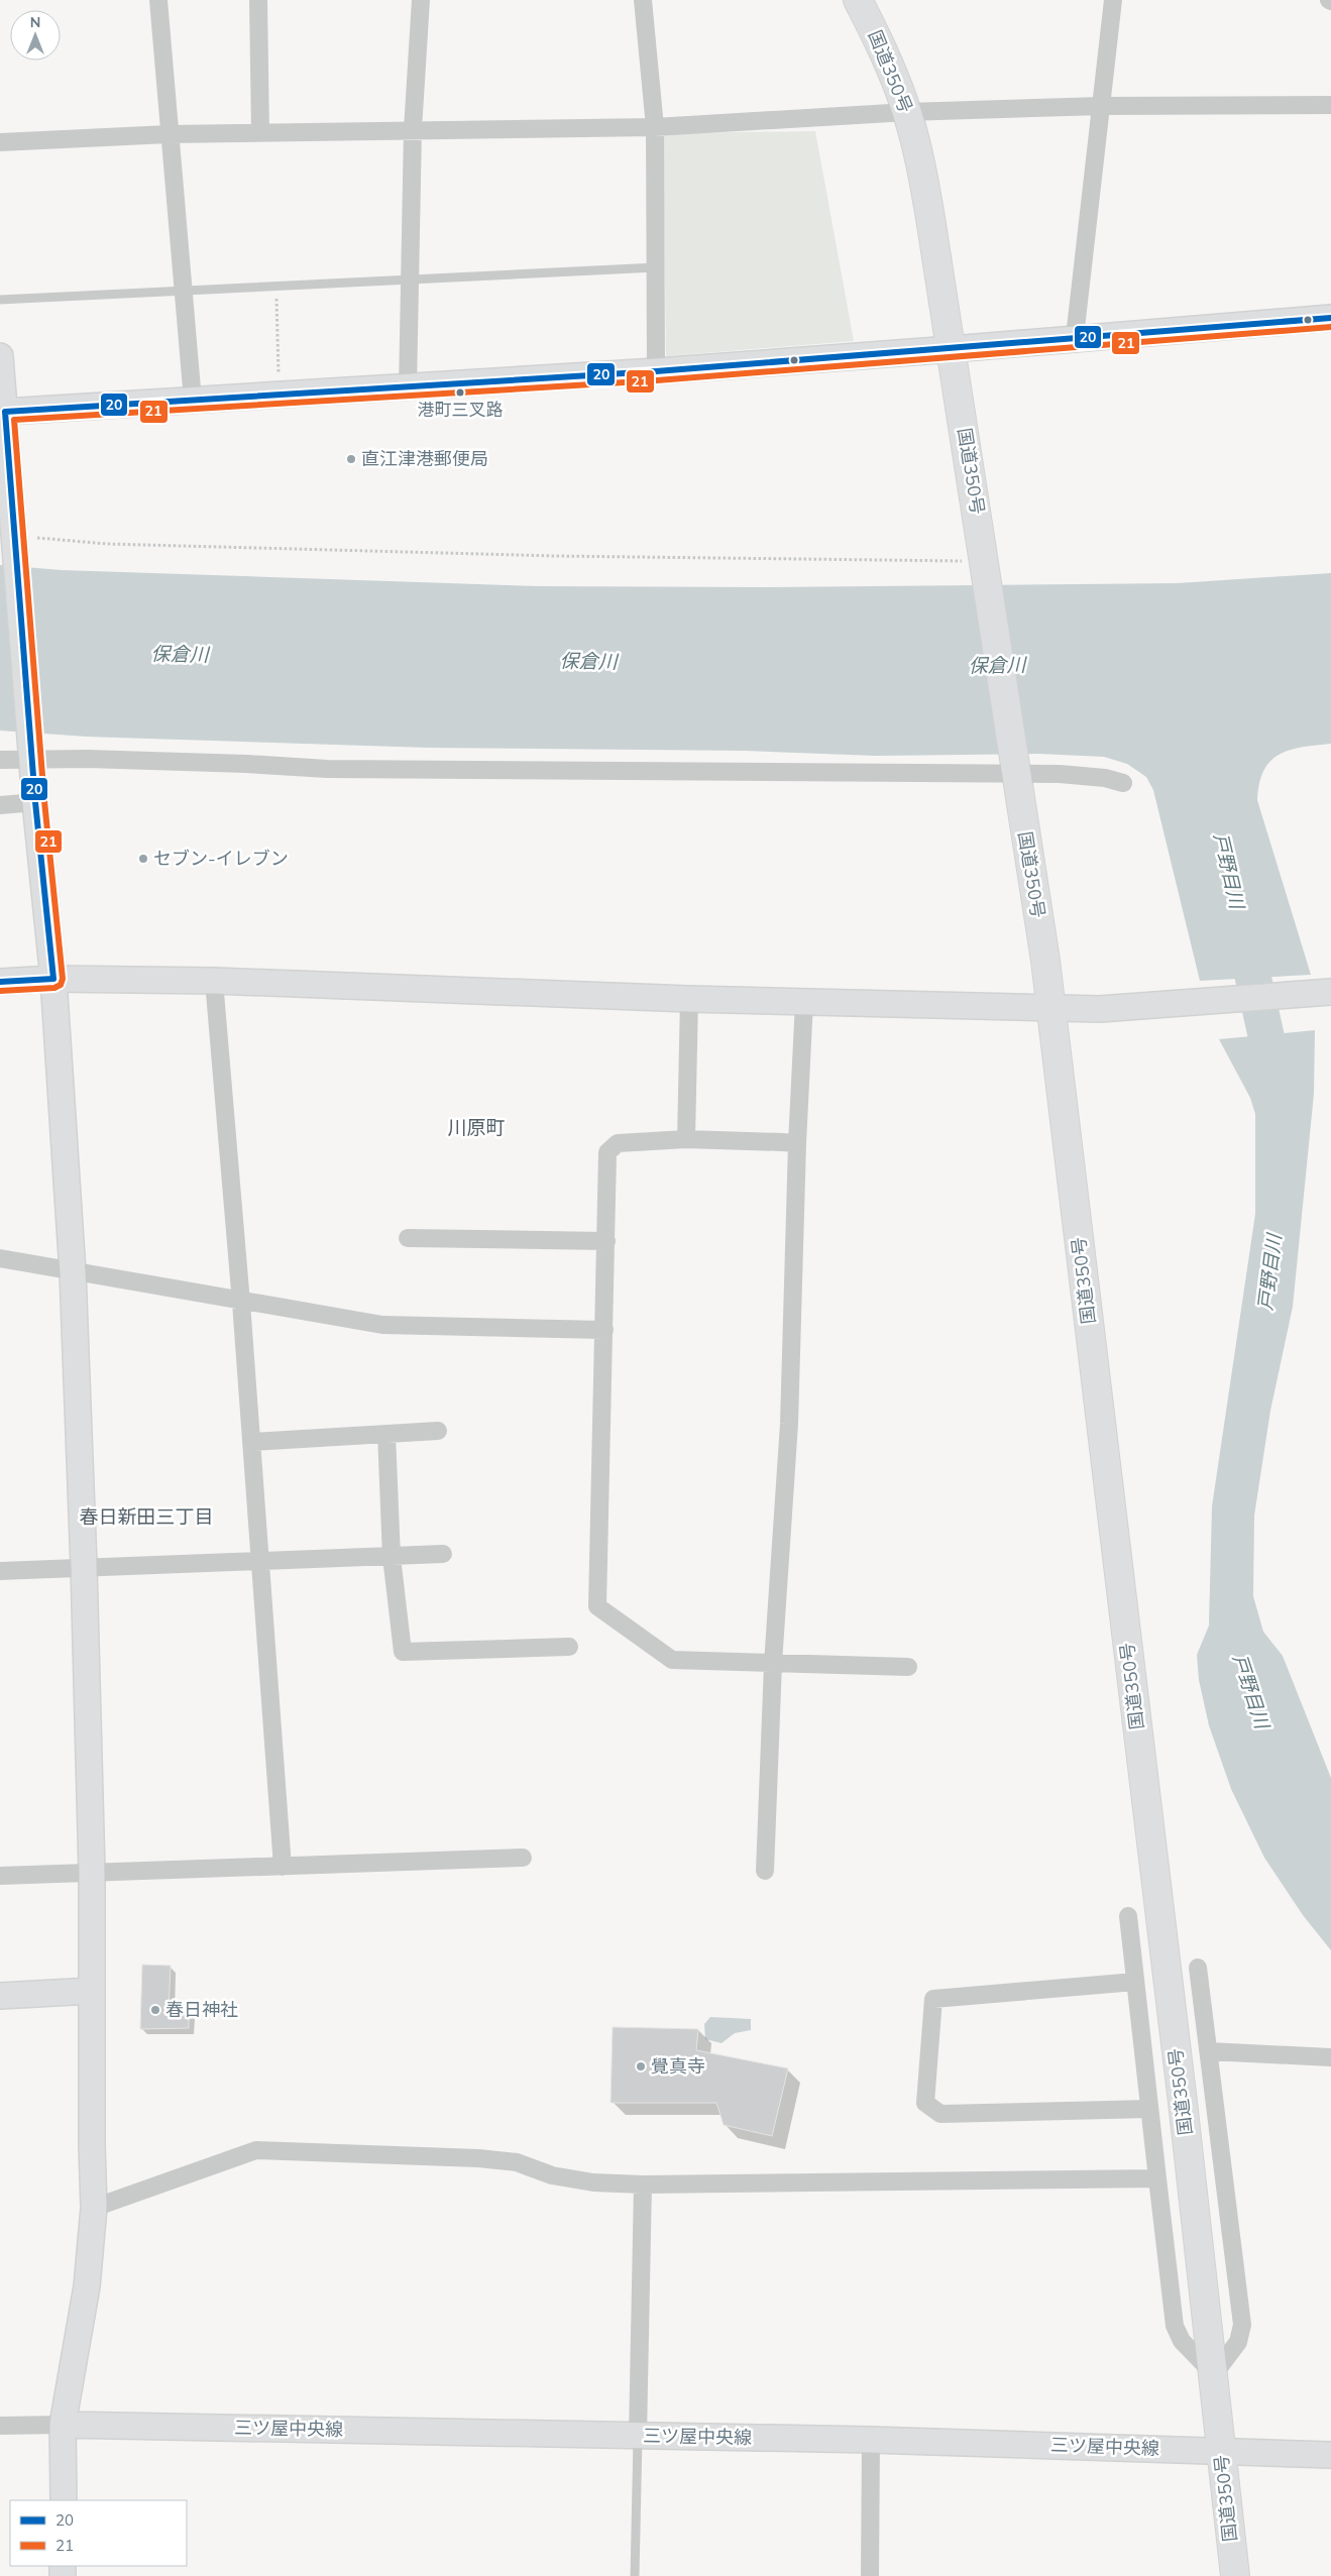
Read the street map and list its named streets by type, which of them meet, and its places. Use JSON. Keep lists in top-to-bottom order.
{
  "streets": {
    "highway": ["国道350号"],
    "main road": ["三ツ屋中央線"]
  },
  "crossings": [
    ["国道350号", "三ツ屋中央線"]
  ],
  "districts": ["川原町", "春日新田三丁目"],
  "water": ["保倉川", "戸野目川"],
  "places": [
    "港町三叉路",
    "直江津港郵便局",
    "セブン-イレブン",
    "春日神社",
    "覺真寺"
  ],
  "lines": ["transit line 20", "transit line 21"],
  "legend": ["20", "21"],
  "north": "top"
}
